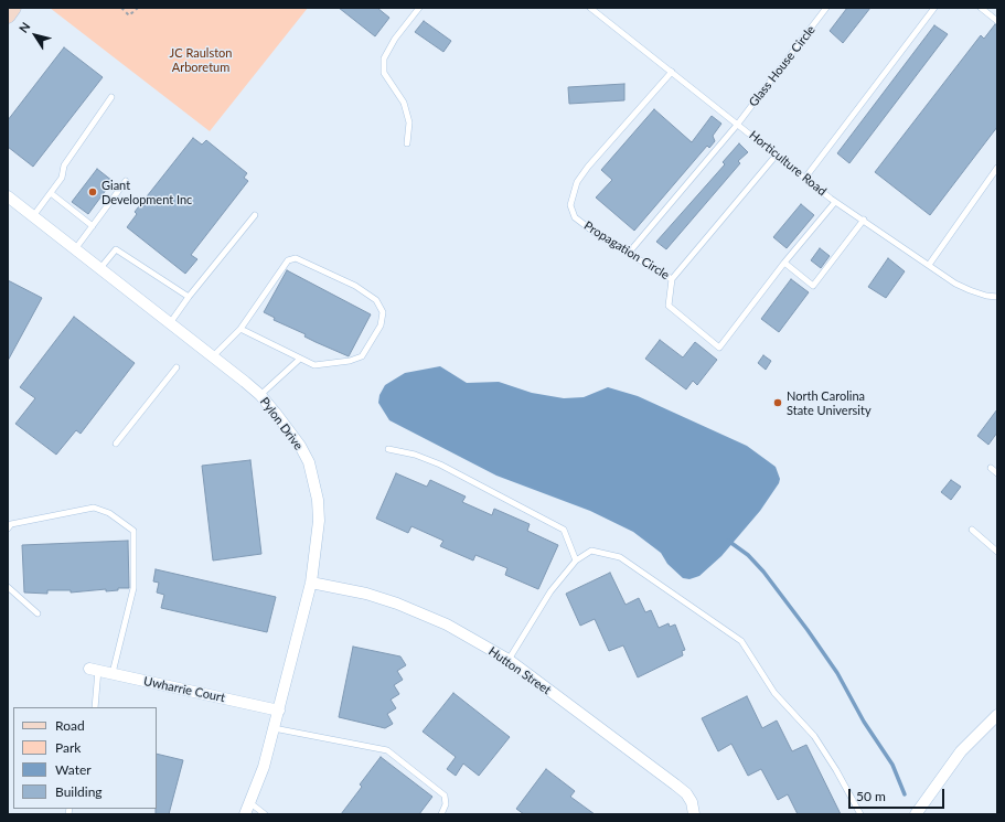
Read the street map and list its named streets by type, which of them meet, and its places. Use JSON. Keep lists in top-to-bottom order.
{
  "streets": {
    "street": ["Pylon Drive", "Hutton Street", "Uwharrie Court"],
    "lane": ["Glass House Circle", "Horticulture Road", "Propagation Circle"]
  },
  "crossings": [
    ["Glass House Circle", "Horticulture Road"],
    ["Glass House Circle", "Propagation Circle"],
    ["Horticulture Road", "Propagation Circle"],
    ["Pylon Drive", "Hutton Street"],
    ["Pylon Drive", "Uwharrie Court"]
  ],
  "parks": ["JC Raulston Arboretum"],
  "places": ["Giant Development Inc", "North Carolina State University"],
  "legend": [
    "Road",
    "Park",
    "Water",
    "Building"
  ],
  "scale_bar": "50 m",
  "north": "top left"
}
